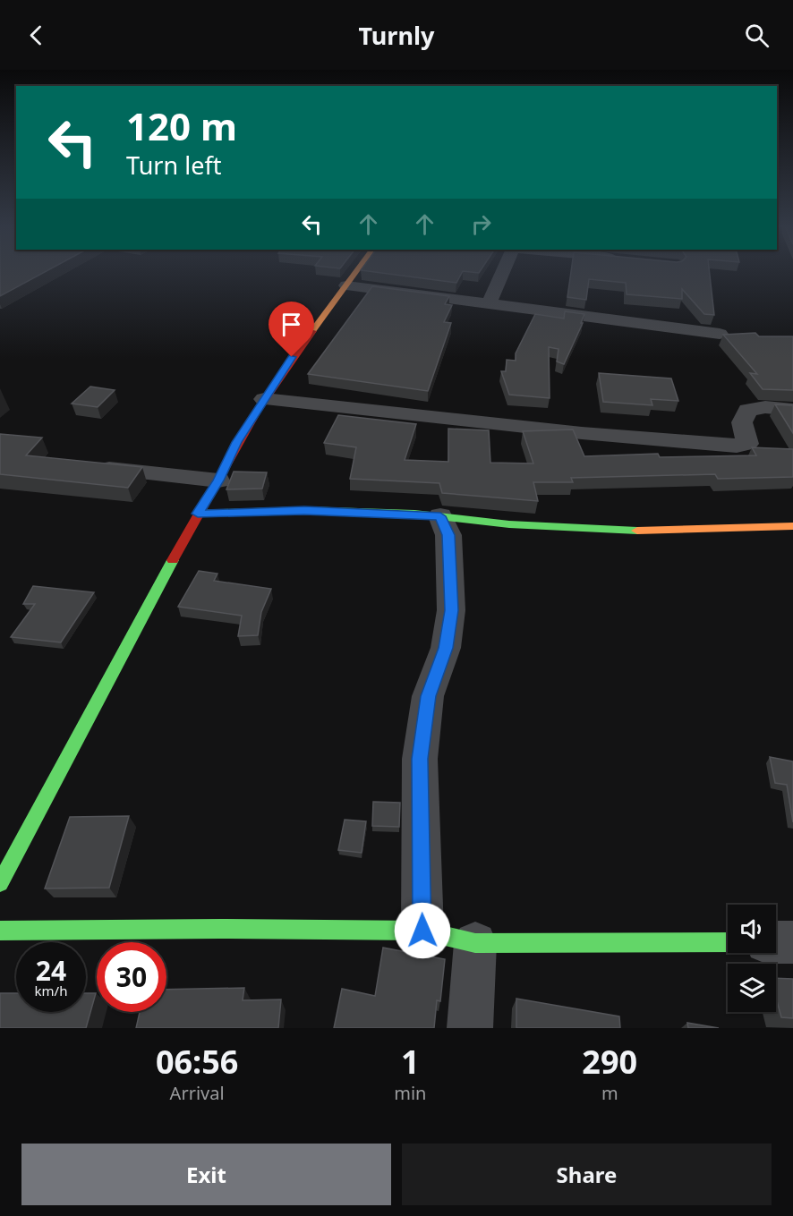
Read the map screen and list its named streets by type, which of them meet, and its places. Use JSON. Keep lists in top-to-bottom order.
{
  "page": {
    "header": "Turnly",
    "turn": ["120 m", "Turn left"],
    "speed": "24 km/h",
    "limit": "30",
    "eta": [
      "06:56",
      "Arrival",
      "1",
      "min",
      "290",
      "m"
    ],
    "buttons": ["Exit", "Share"]
  }
}
